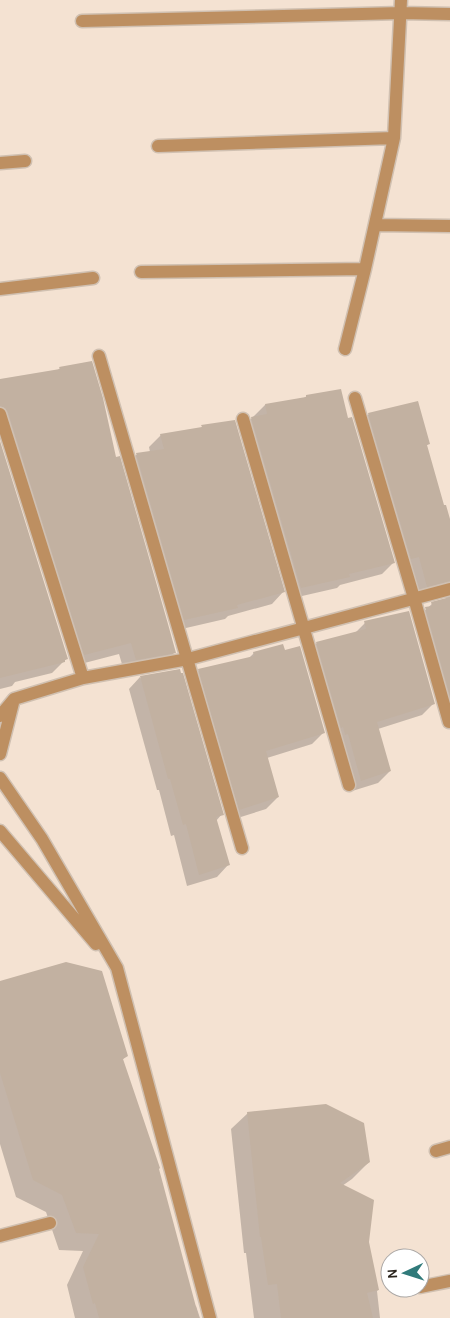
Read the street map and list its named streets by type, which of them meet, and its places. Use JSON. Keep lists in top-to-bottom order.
{
  "north": "left"
}
